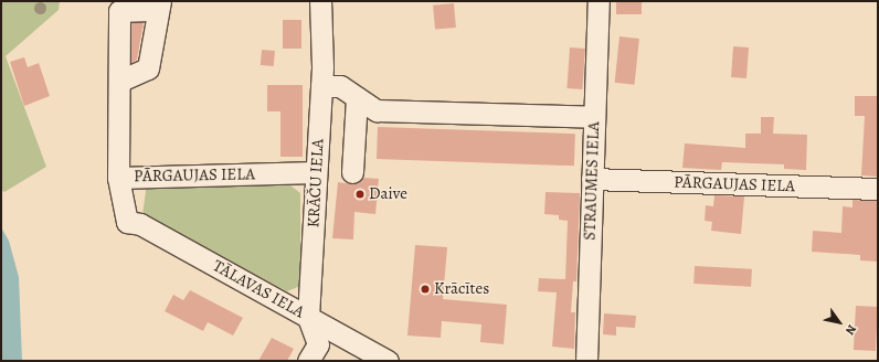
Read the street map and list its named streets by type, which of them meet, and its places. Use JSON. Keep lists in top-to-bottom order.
{
  "streets": {
    "street": [
      "PĀRGAUJAS IELA",
      "STRAUMES IELA",
      "KRĀČU IELA",
      "TĀLAVAS IELA"
    ]
  },
  "crossings": [
    ["PĀRGAUJAS IELA", "STRAUMES IELA"],
    ["PĀRGAUJAS IELA", "KRĀČU IELA"],
    ["PĀRGAUJAS IELA", "TĀLAVAS IELA"],
    ["KRĀČU IELA", "TĀLAVAS IELA"]
  ],
  "places": ["Daive", "Krācītes"],
  "north": "bottom right"
}
